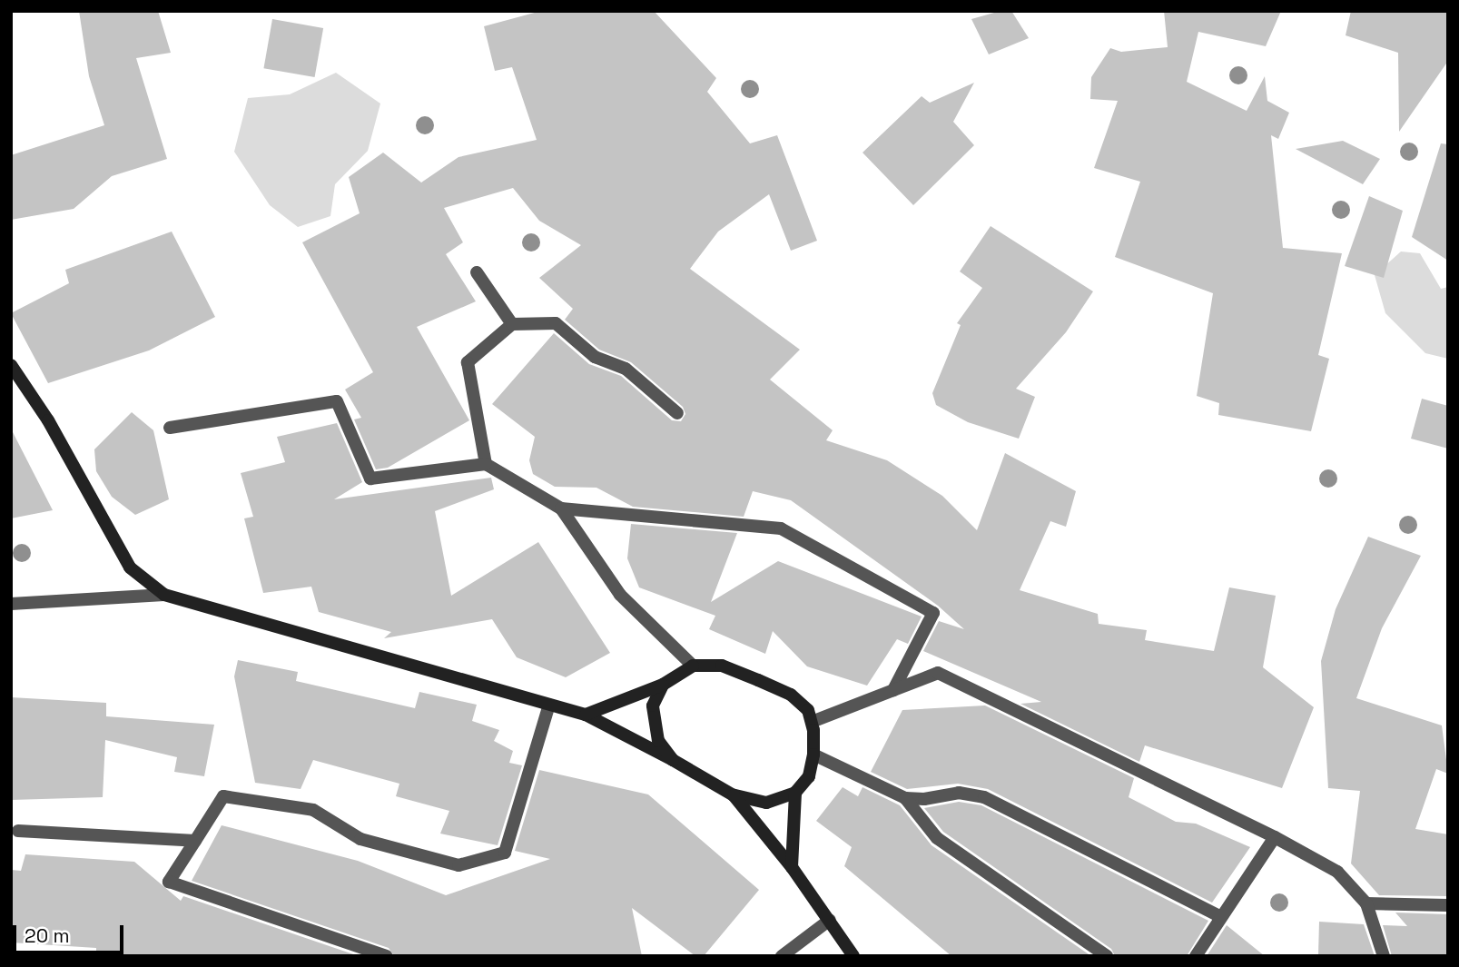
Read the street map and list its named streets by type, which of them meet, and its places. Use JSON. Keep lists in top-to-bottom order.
{
  "scale_bar": "20 m"
}
